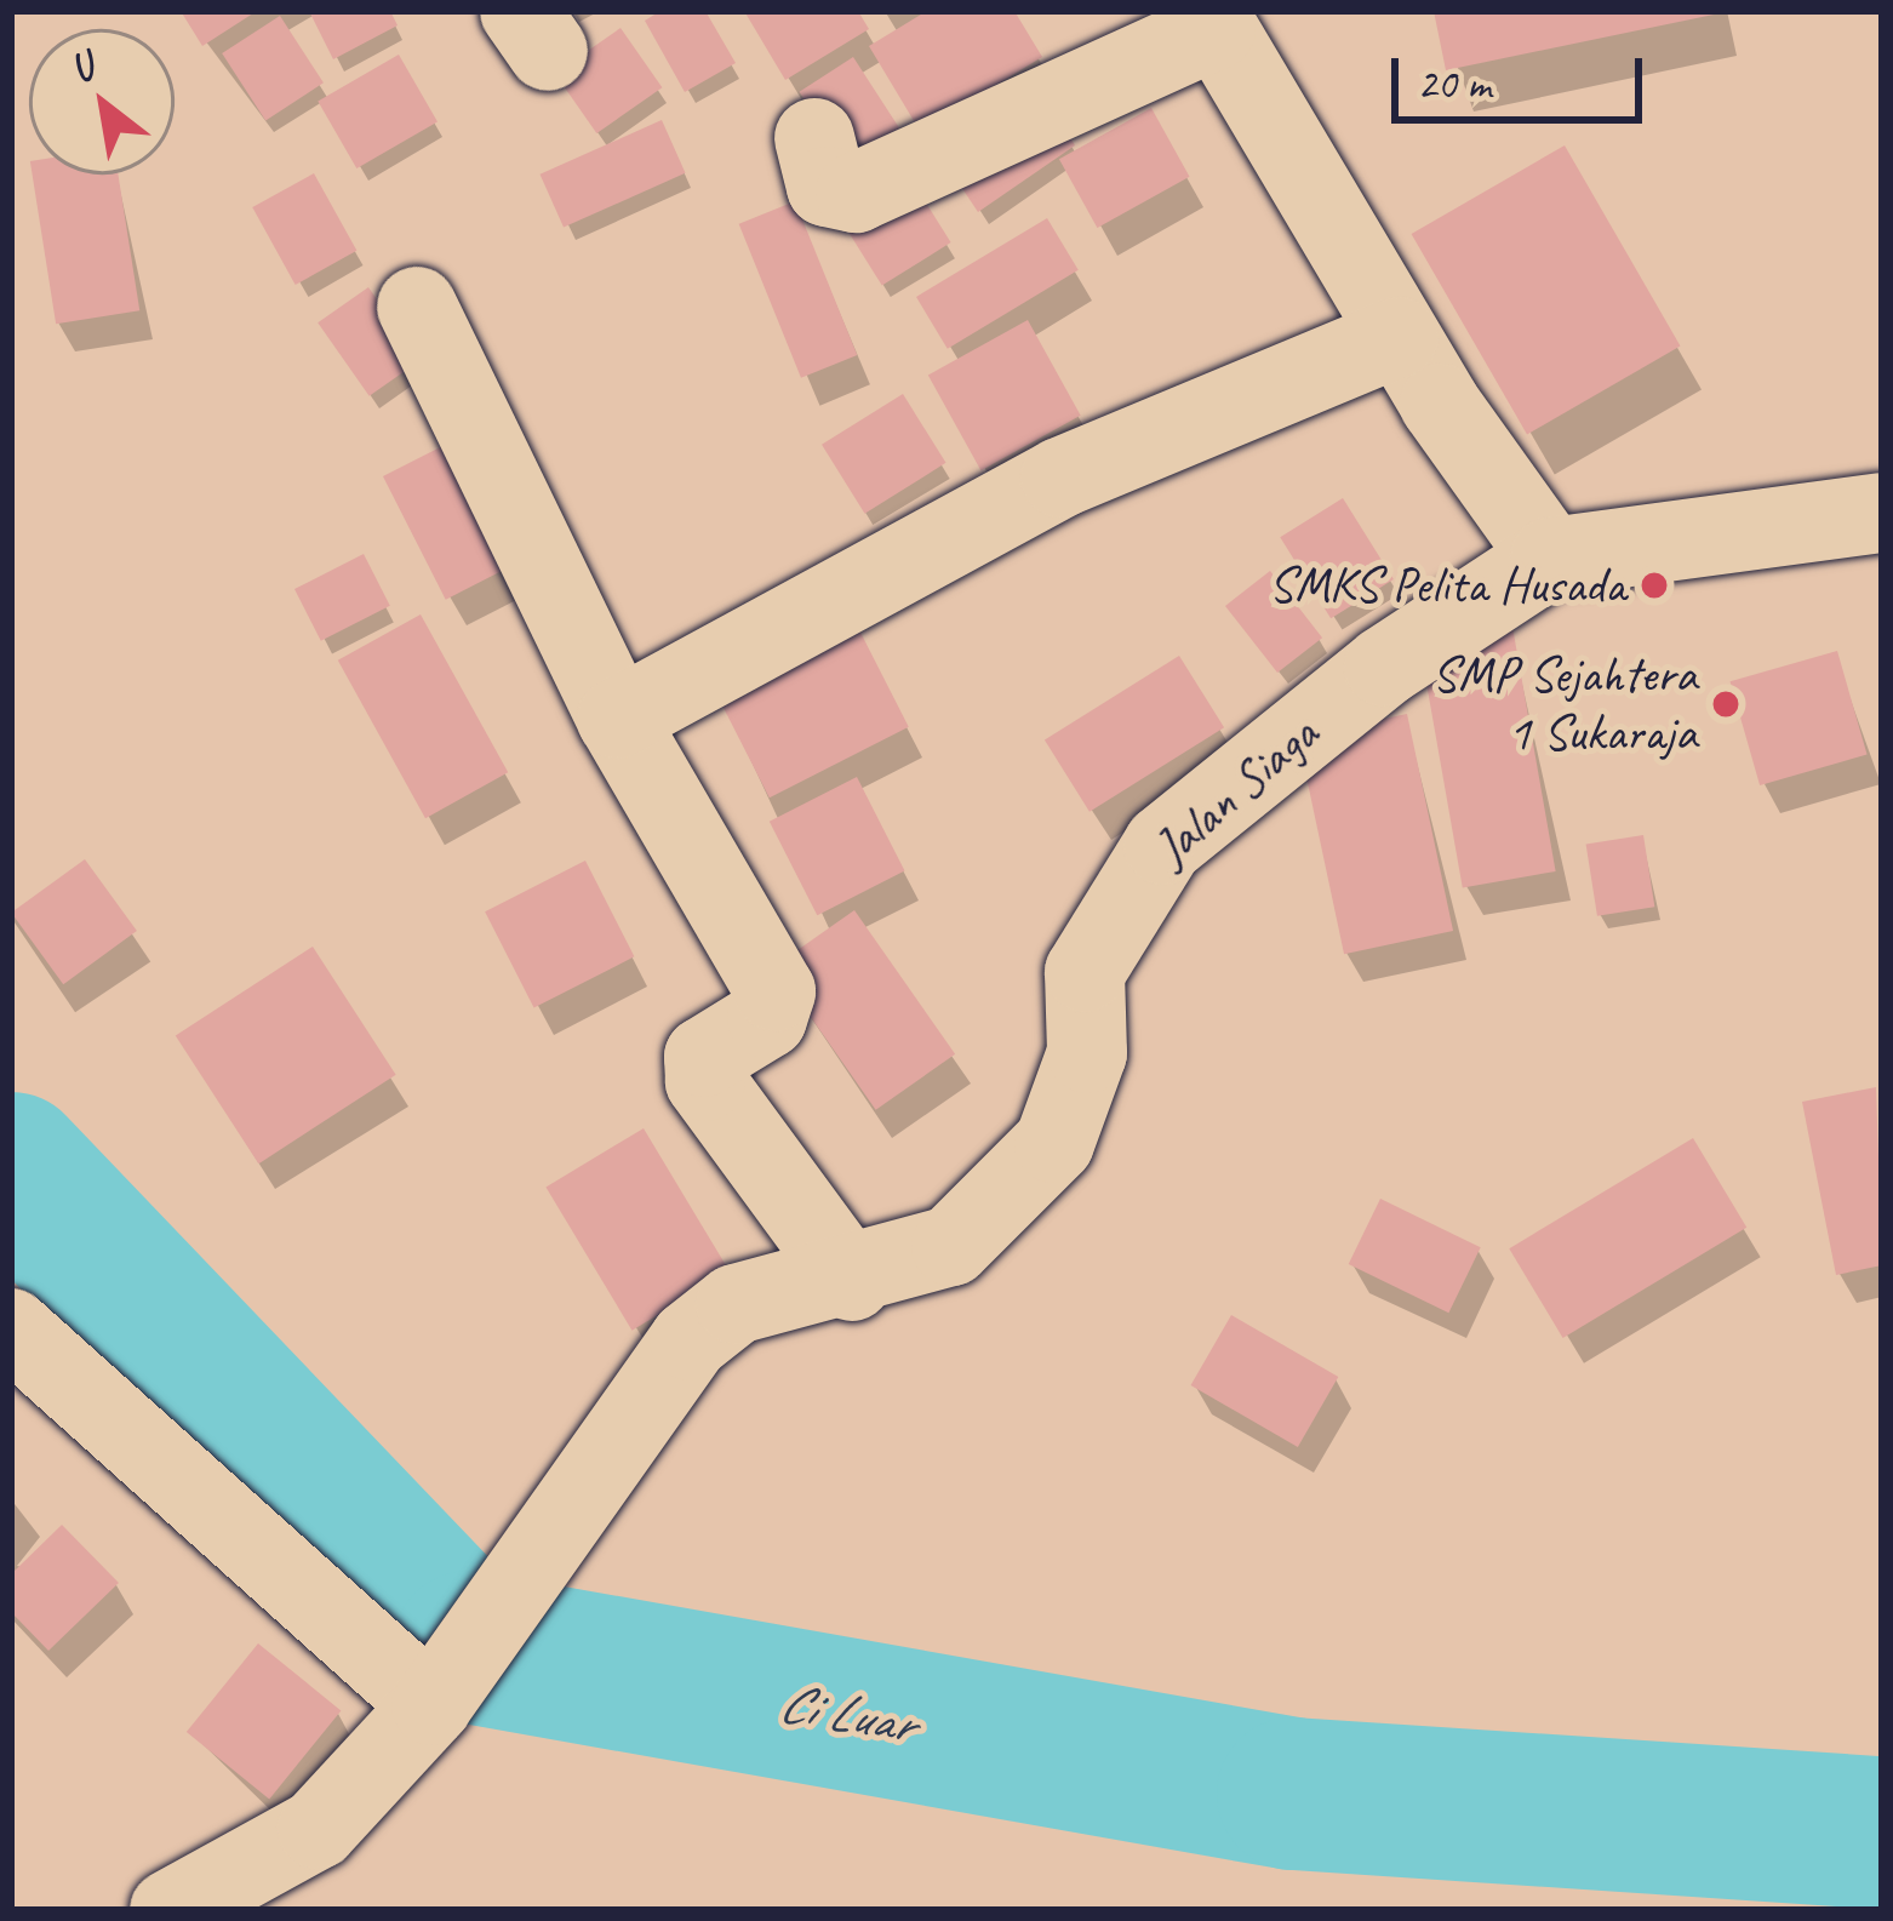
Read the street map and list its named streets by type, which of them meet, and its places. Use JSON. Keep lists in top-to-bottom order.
{
  "streets": {
    "street": ["Jalan Siaga"]
  },
  "water": ["Ci Luar"],
  "places": ["SMKS Pelita Husada", "SMP Sejahtera 1 Sukaraja"],
  "scale_bar": "20 m",
  "north": "top left"
}
